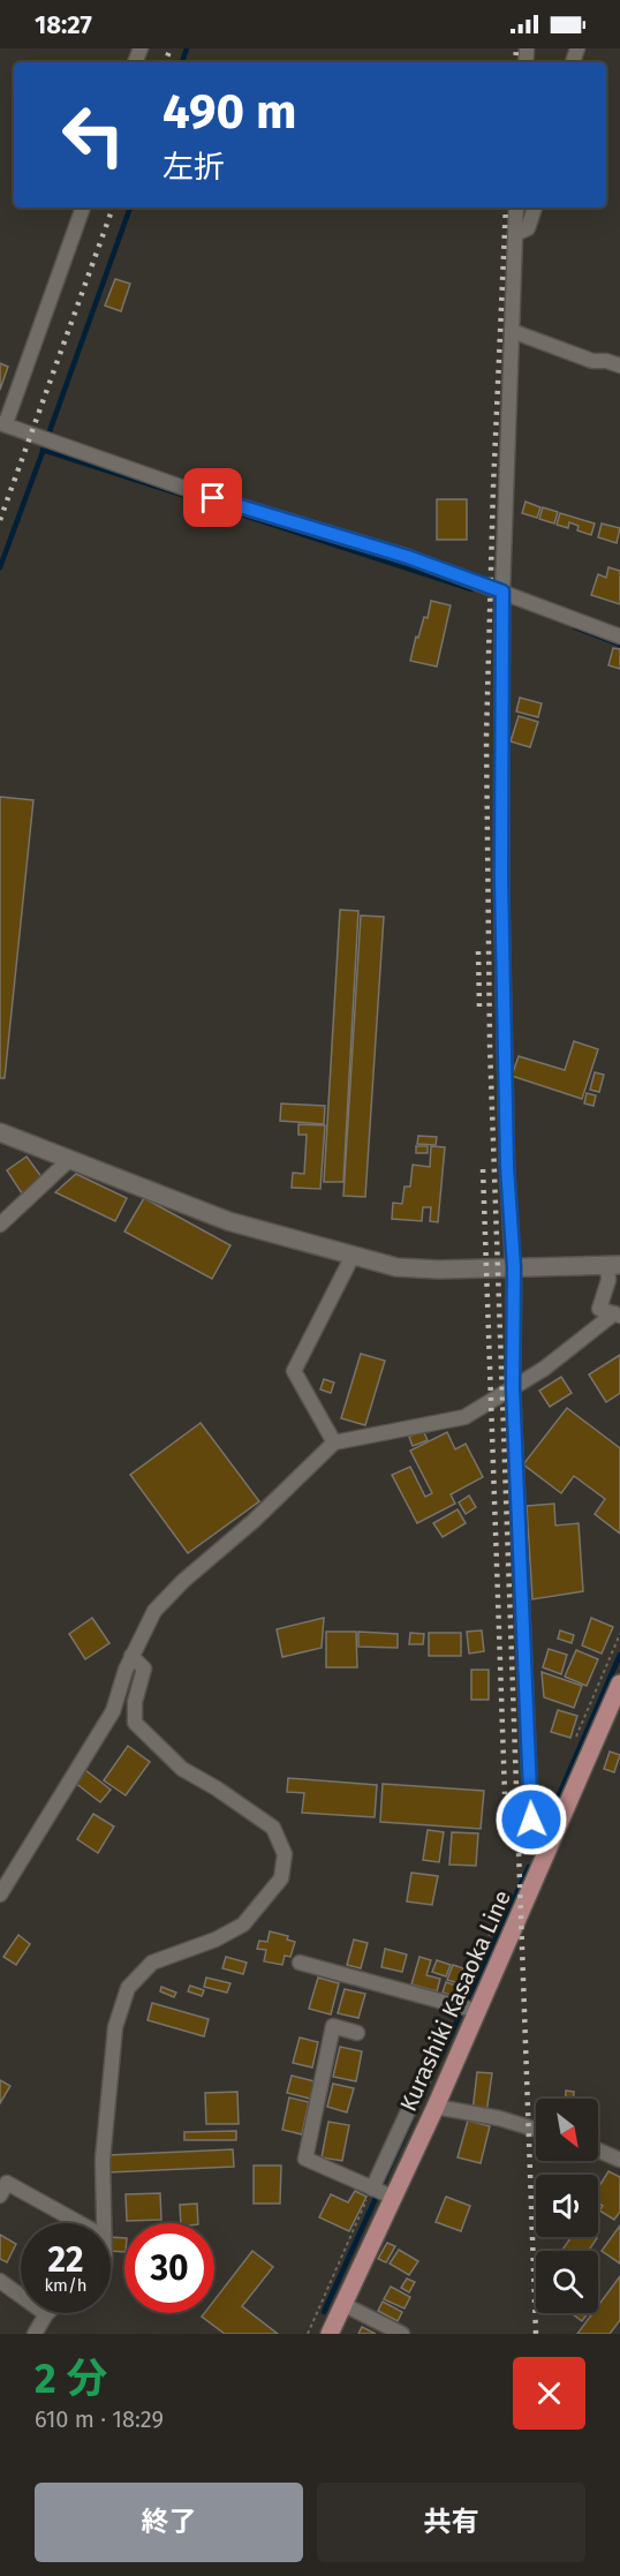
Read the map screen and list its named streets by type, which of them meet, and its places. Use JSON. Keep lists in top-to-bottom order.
{
  "streets": {
    "main road": ["Kurashiki Kasaoka Line"]
  },
  "north": "bottom right",
  "page": {
    "status": "18:27",
    "turn": ["490 m", "左折"],
    "speed": "22 km/h",
    "limit": "30",
    "heading": ["2 分", "610 m · 18:29"],
    "buttons": ["終了", "共有"]
  }
}
